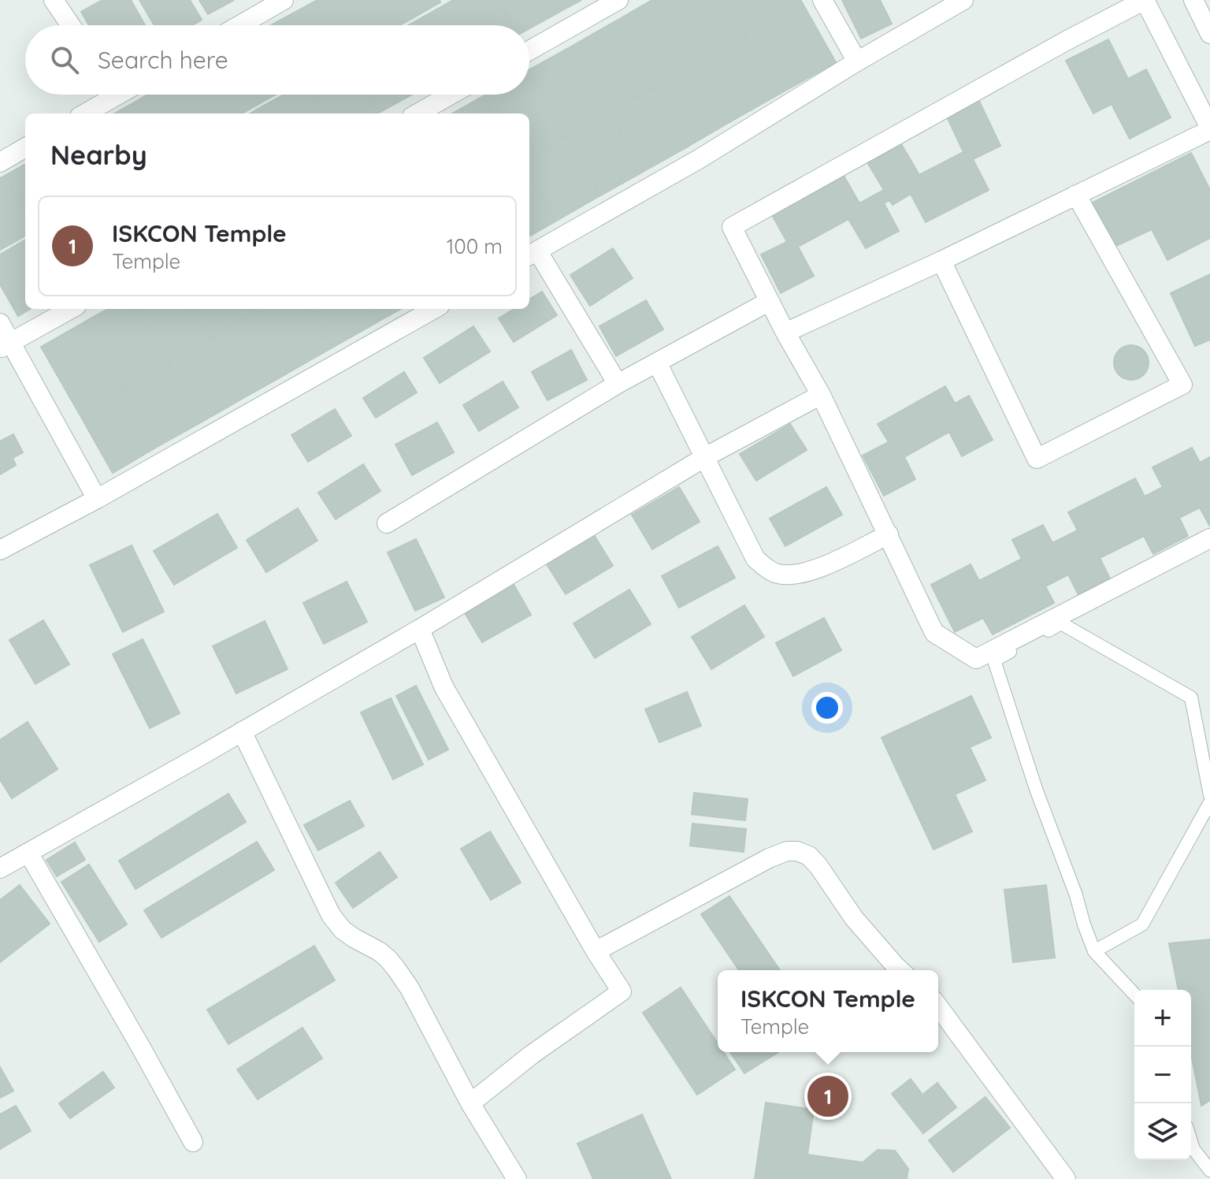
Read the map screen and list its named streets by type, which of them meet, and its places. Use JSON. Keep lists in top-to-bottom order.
{
  "page": {
    "search": "Search here",
    "heading": "Nearby",
    "list": [
      {
        "mark": "1",
        "name": "ISKCON Temple",
        "note": "Temple",
        "value": "100 m"
      }
    ],
    "popup": ["ISKCON Temple", "Temple"],
    "map_buttons": ["+", "−"],
    "pins": "1"
  }
}
